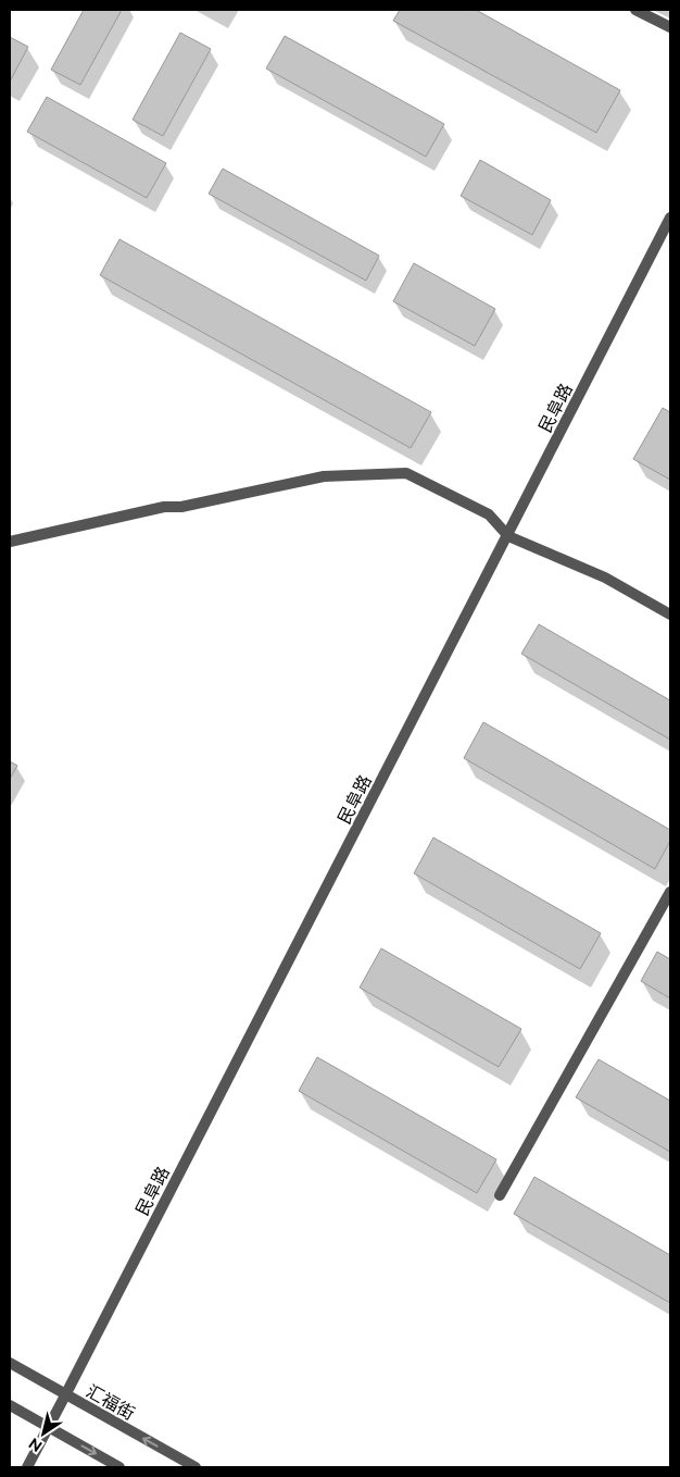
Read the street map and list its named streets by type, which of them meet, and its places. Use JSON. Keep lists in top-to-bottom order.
{
  "streets": {
    "street": ["民阜路", "汇福街"]
  },
  "crossings": [
    ["民阜路", "汇福街"]
  ],
  "north": "bottom left"
}
